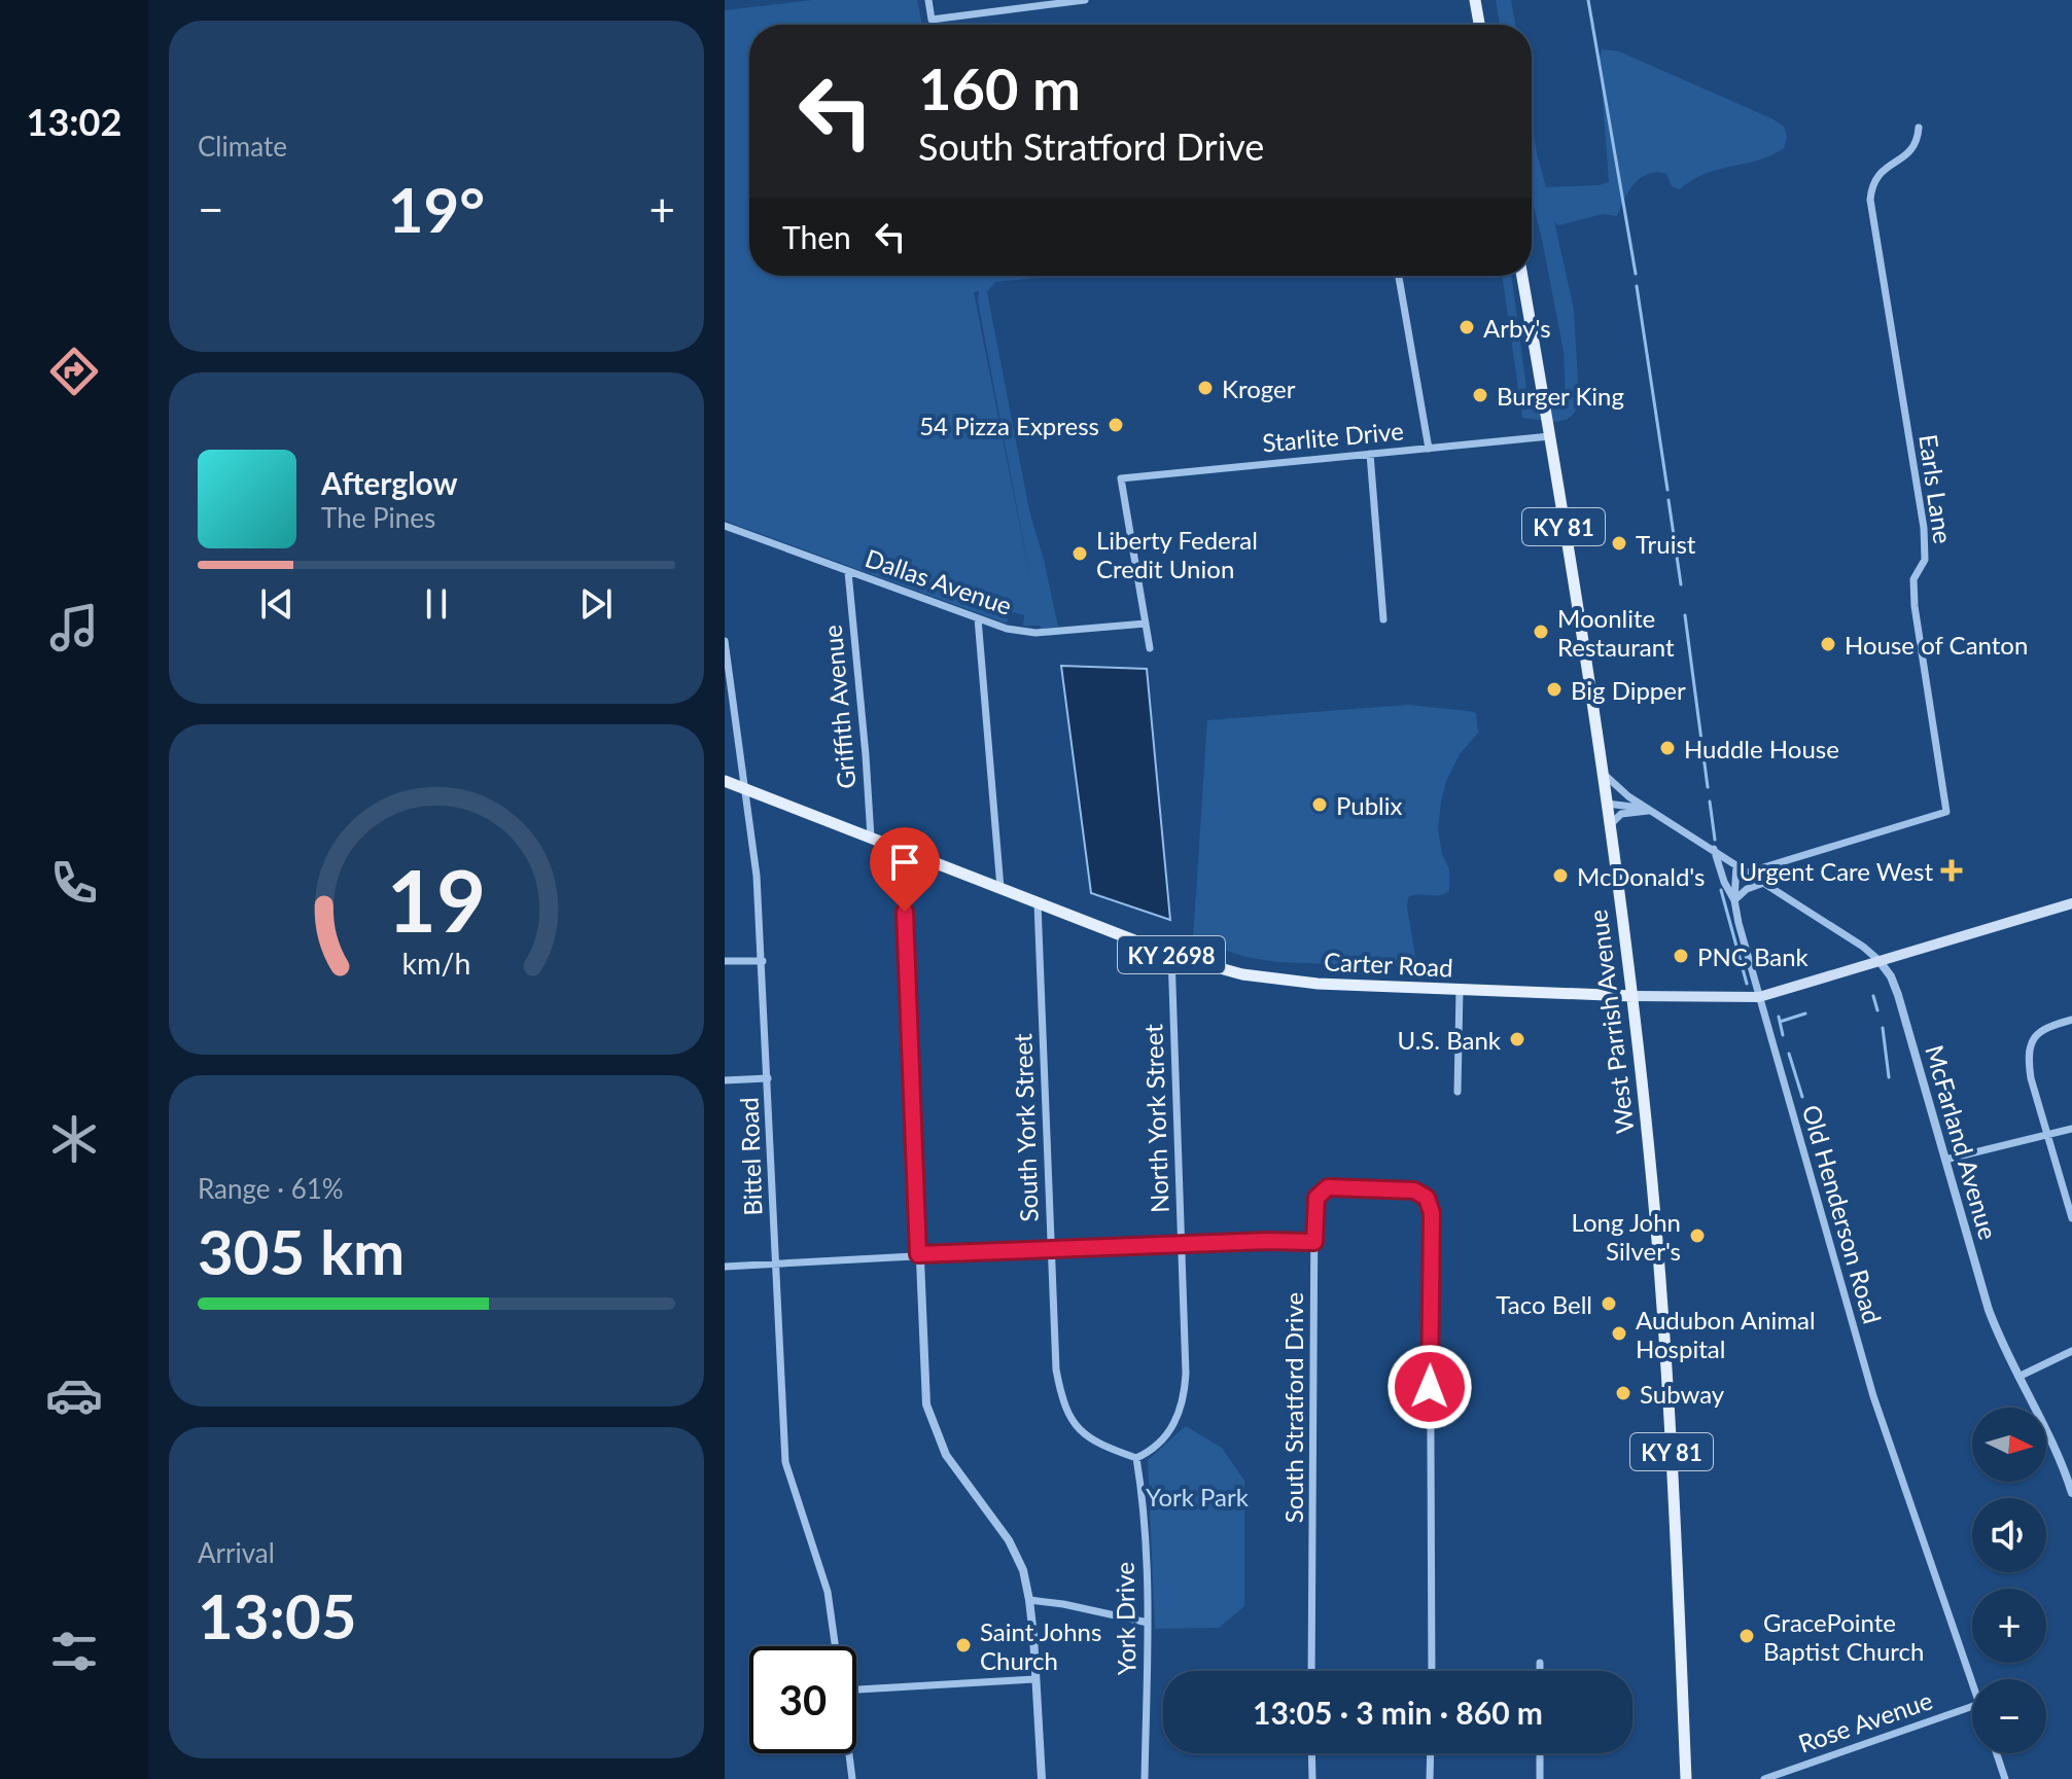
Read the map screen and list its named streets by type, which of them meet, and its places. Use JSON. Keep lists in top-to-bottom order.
{
  "streets": {
    "main road": [
      "KY 81",
      "KY 2698",
      "Carter Road",
      "West Parrish Avenue"
    ],
    "street": [
      "Starlite Drive",
      "Earls Lane",
      "Dallas Avenue",
      "Griffith Avenue",
      "North York Street",
      "South York Street",
      "McFarland Avenue",
      "Bittel Road",
      "Old Henderson Road",
      "South Stratford Drive",
      "York Drive",
      "Rose Avenue"
    ]
  },
  "crossings": [
    ["Starlite Drive", "Dallas Avenue"],
    ["Starlite Drive", "West Parrish Avenue"],
    ["Earls Lane", "McFarland Avenue"],
    ["Dallas Avenue", "Griffith Avenue"],
    ["Griffith Avenue", "Carter Road"],
    ["Carter Road", "West Parrish Avenue"],
    ["Carter Road", "North York Street"],
    ["Carter Road", "South York Street"],
    ["Carter Road", "McFarland Avenue"],
    ["Carter Road", "Bittel Road"],
    ["Carter Road", "Old Henderson Road"],
    ["North York Street", "South York Street"],
    ["North York Street", "York Drive"],
    ["South York Street", "York Drive"],
    ["McFarland Avenue", "Old Henderson Road"]
  ],
  "parks": ["York Park"],
  "places": {
    "other": [
      "Arby's",
      "Kroger",
      "Burger King",
      "54 Pizza Express",
      "Truist",
      "Liberty Federal Credit Union",
      "Moonlite Restaurant",
      "House of Canton",
      "Big Dipper",
      "Huddle House",
      "Publix",
      "McDonald's",
      "PNC Bank",
      "U.S. Bank",
      "Long John Silver's",
      "Taco Bell",
      "Audubon Animal Hospital",
      "Subway",
      "GracePointe Baptist Church",
      "Saint Johns Church"
    ],
    "health": ["Urgent Care West"]
  },
  "north": "right",
  "page": {
    "tabs": "13:02",
    "tile": [
      "Climate",
      ["Range · 61%", "305 km"],
      ["Arrival", "13:05"]
    ],
    "turn": ["160 m", "South Stratford Drive"],
    "heat": ["−", "19°", "+"],
    "then": "Then",
    "song": ["Afterglow", "The Pines"],
    "map_buttons": ["+", "−"],
    "limit": "30",
    "trip": "13:05 · 3 min · 860 m",
    "gauge": ["19", "km/h"]
  }
}
